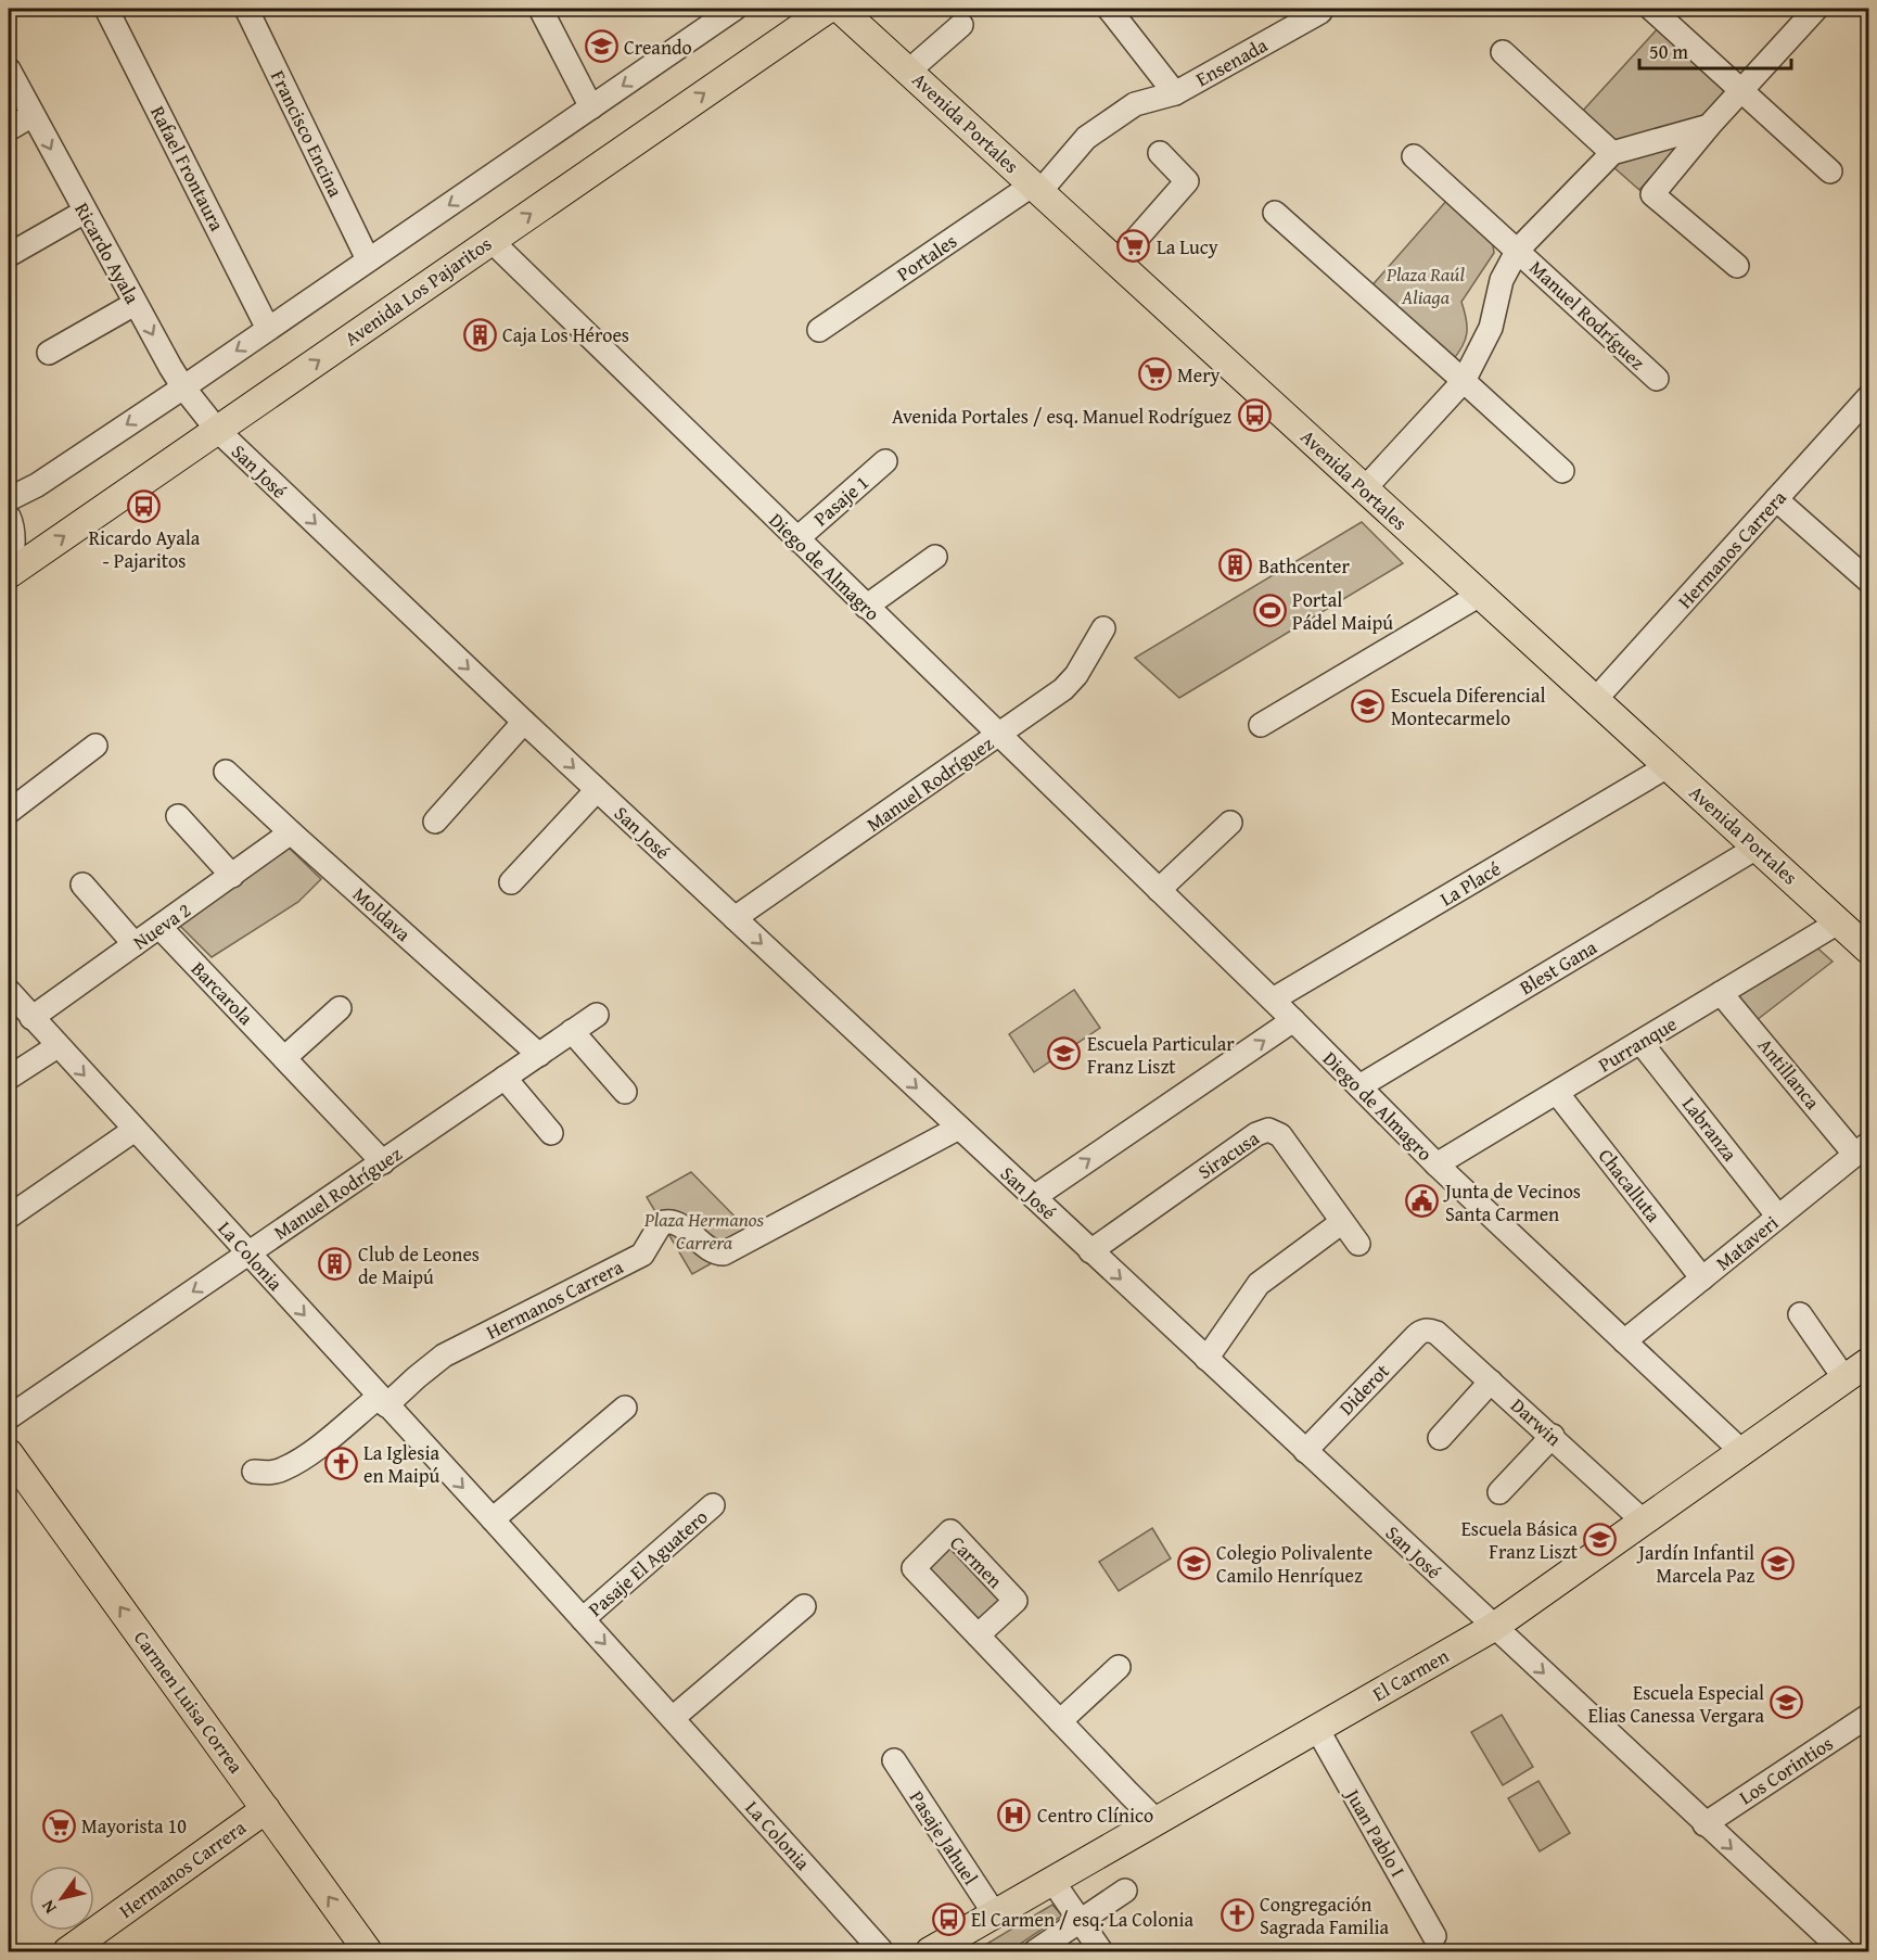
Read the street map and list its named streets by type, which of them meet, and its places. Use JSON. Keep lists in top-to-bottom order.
{
  "streets": {
    "main road": [
      "Avenida Portales",
      "Avenida Los Pajaritos",
      "Hermanos Carrera",
      "El Carmen",
      "Carmen Luisa Correa"
    ],
    "street": [
      "Ensenada",
      "Francisco Encina",
      "Rafael Frontaura",
      "Ricardo Ayala",
      "Portales",
      "Manuel Rodríguez",
      "San José",
      "Pasaje 1",
      "Diego de Almagro",
      "La Placé",
      "Moldava",
      "Nueva 2",
      "Blest Gana",
      "Barcarola",
      "Purranque",
      "Antillanca",
      "Labranza",
      "Siracusa",
      "Chacalluta",
      "Mataveri",
      "La Colonia",
      "Diderot",
      "Darwin",
      "Carmen",
      "Pasaje El Aguatero",
      "Los Corintios",
      "Juan Pablo I",
      "Pasaje Jahuel"
    ]
  },
  "crossings": [
    ["Ensenada", "Avenida Portales"],
    ["Ensenada", "Portales"],
    ["Avenida Portales", "Portales"],
    ["Avenida Portales", "Manuel Rodríguez"],
    ["Avenida Portales", "Hermanos Carrera"],
    ["Avenida Portales", "La Placé"],
    ["Avenida Portales", "Blest Gana"],
    ["Avenida Portales", "Purranque"],
    ["Ricardo Ayala", "Avenida Los Pajaritos"],
    ["Ricardo Ayala", "San José"],
    ["Avenida Los Pajaritos", "San José"],
    ["Avenida Los Pajaritos", "Diego de Almagro"],
    ["Manuel Rodríguez", "San José"],
    ["Manuel Rodríguez", "Diego de Almagro"],
    ["Manuel Rodríguez", "Moldava"],
    ["Manuel Rodríguez", "Barcarola"],
    ["Manuel Rodríguez", "La Colonia"],
    ["San José", "Hermanos Carrera"],
    ["San José", "Siracusa"],
    ["San José", "Diderot"],
    ["San José", "El Carmen"],
    ["San José", "Los Corintios"],
    ["Pasaje 1", "Diego de Almagro"],
    ["Hermanos Carrera", "La Colonia"],
    ["Hermanos Carrera", "Carmen Luisa Correa"],
    ["Diego de Almagro", "La Placé"],
    ["Diego de Almagro", "Blest Gana"],
    ["Diego de Almagro", "Purranque"],
    ["Diego de Almagro", "Mataveri"],
    ["Diego de Almagro", "El Carmen"],
    ["Moldava", "Nueva 2"],
    ["Nueva 2", "Barcarola"],
    ["Nueva 2", "La Colonia"],
    ["Purranque", "Antillanca"],
    ["Purranque", "Labranza"],
    ["Purranque", "Chacalluta"],
    ["Antillanca", "Mataveri"],
    ["Labranza", "Mataveri"],
    ["Chacalluta", "Mataveri"],
    ["La Colonia", "Pasaje El Aguatero"],
    ["Diderot", "Darwin"],
    ["Darwin", "El Carmen"],
    ["Carmen", "El Carmen"],
    ["El Carmen", "Juan Pablo I"],
    ["El Carmen", "Pasaje Jahuel"]
  ],
  "one_way": [
    "Ricardo Ayala",
    "Avenida Los Pajaritos",
    "San José",
    "La Colonia",
    "Carmen Luisa Correa"
  ],
  "parks": ["Plaza Raúl Aliaga", "Plaza Hermanos Carrera"],
  "places": {
    "school or university": [
      "Creando",
      "Escuela Diferencial Montecarmelo",
      "Escuela Particular Franz Liszt",
      "Escuela Básica Franz Liszt",
      "Colegio Polivalente Camilo Henríquez",
      "Jardín Infantil Marcela Paz",
      "Escuela Especial Elias Canessa Vergara"
    ],
    "supermarket": ["La Lucy", "Mery", "Mayorista 10"],
    "building": ["Caja Los Héroes", "Bathcenter", "Club de Leones de Maipú"],
    "bus stop": ["Avenida Portales / esq. Manuel Rodríguez", "Ricardo Ayala - Pajaritos", "El Carmen / esq. La Colonia"],
    "sports": ["Portal Pádel Maipú"],
    "public building": ["Junta de Vecinos Santa Carmen"],
    "church": ["La Iglesia en Maipú", "Congregación Sagrada Familia"],
    "hospital": ["Centro Clínico"]
  },
  "scale_bar": "50 m",
  "north": "bottom left"
}
